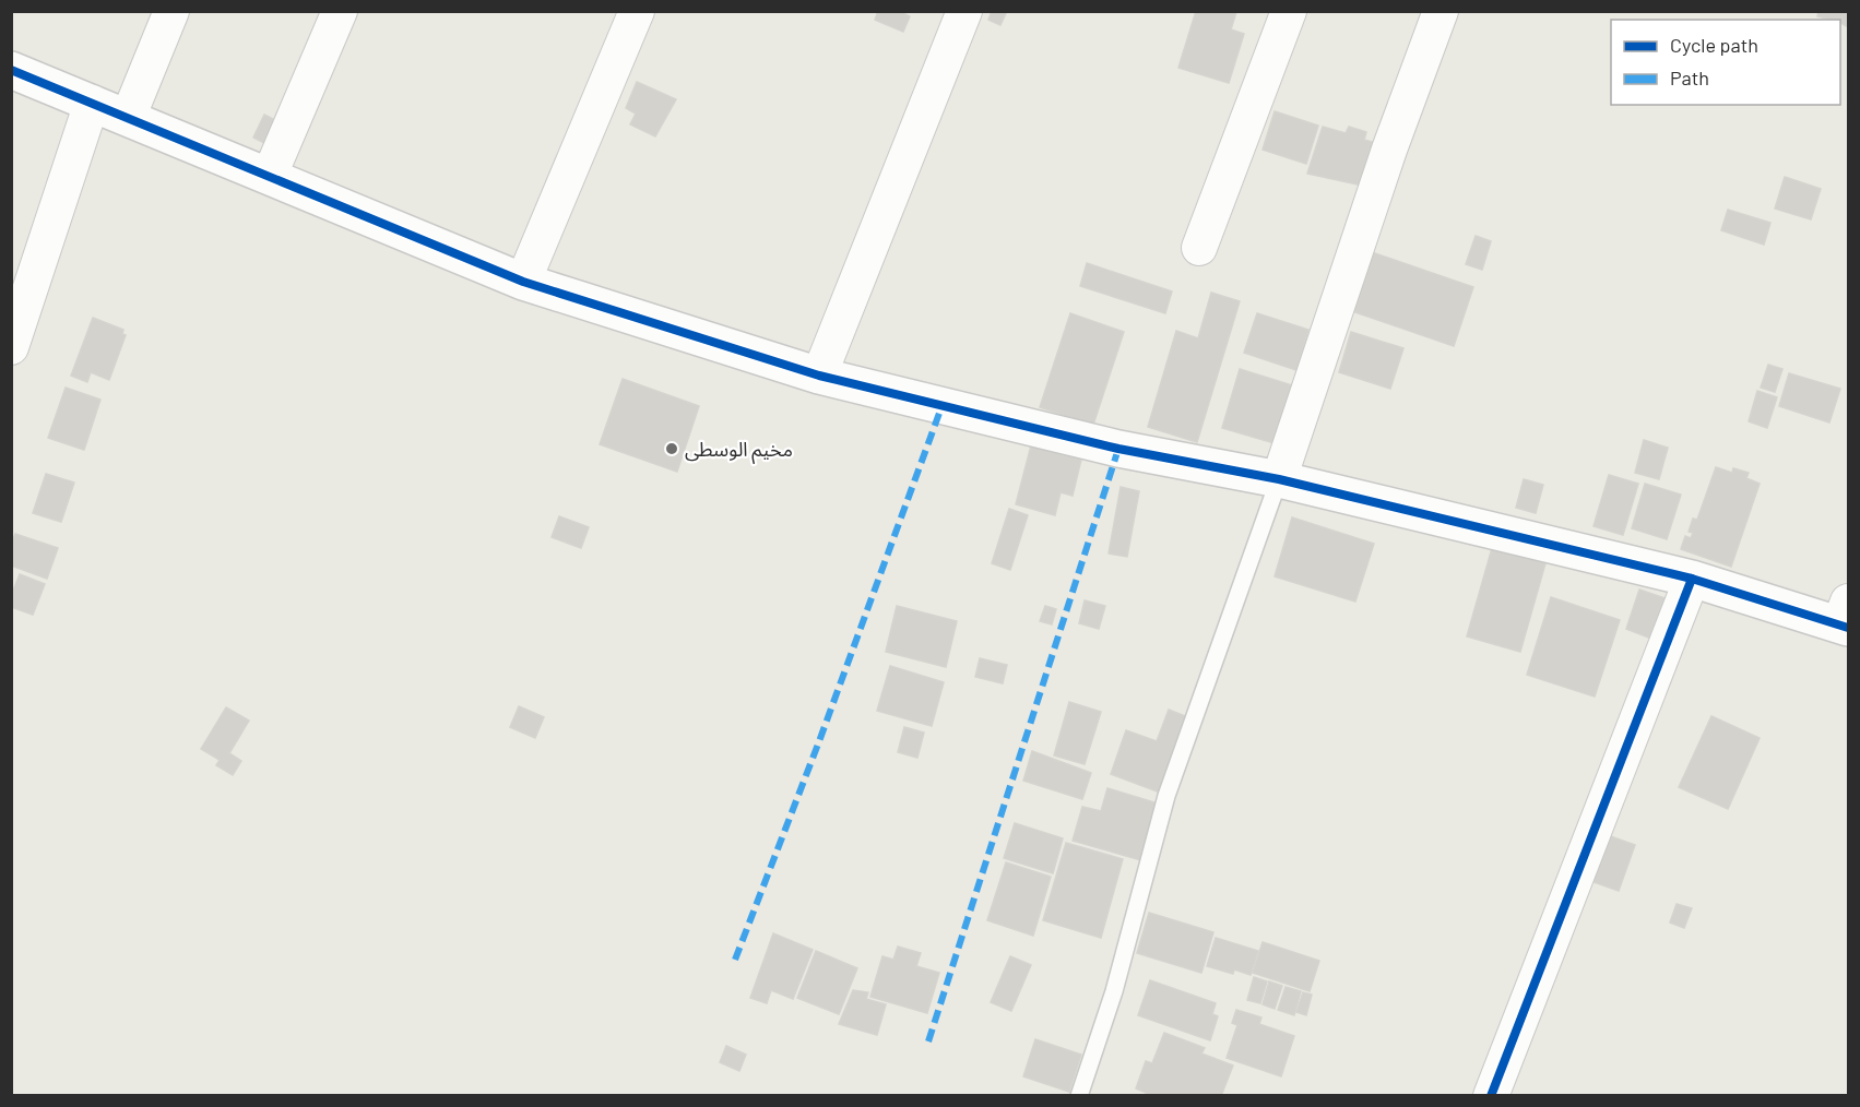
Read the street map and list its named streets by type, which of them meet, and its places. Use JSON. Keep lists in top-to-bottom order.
{
  "places": ["مخيم الوسطى"],
  "legend": ["Cycle path", "Path"]
}
